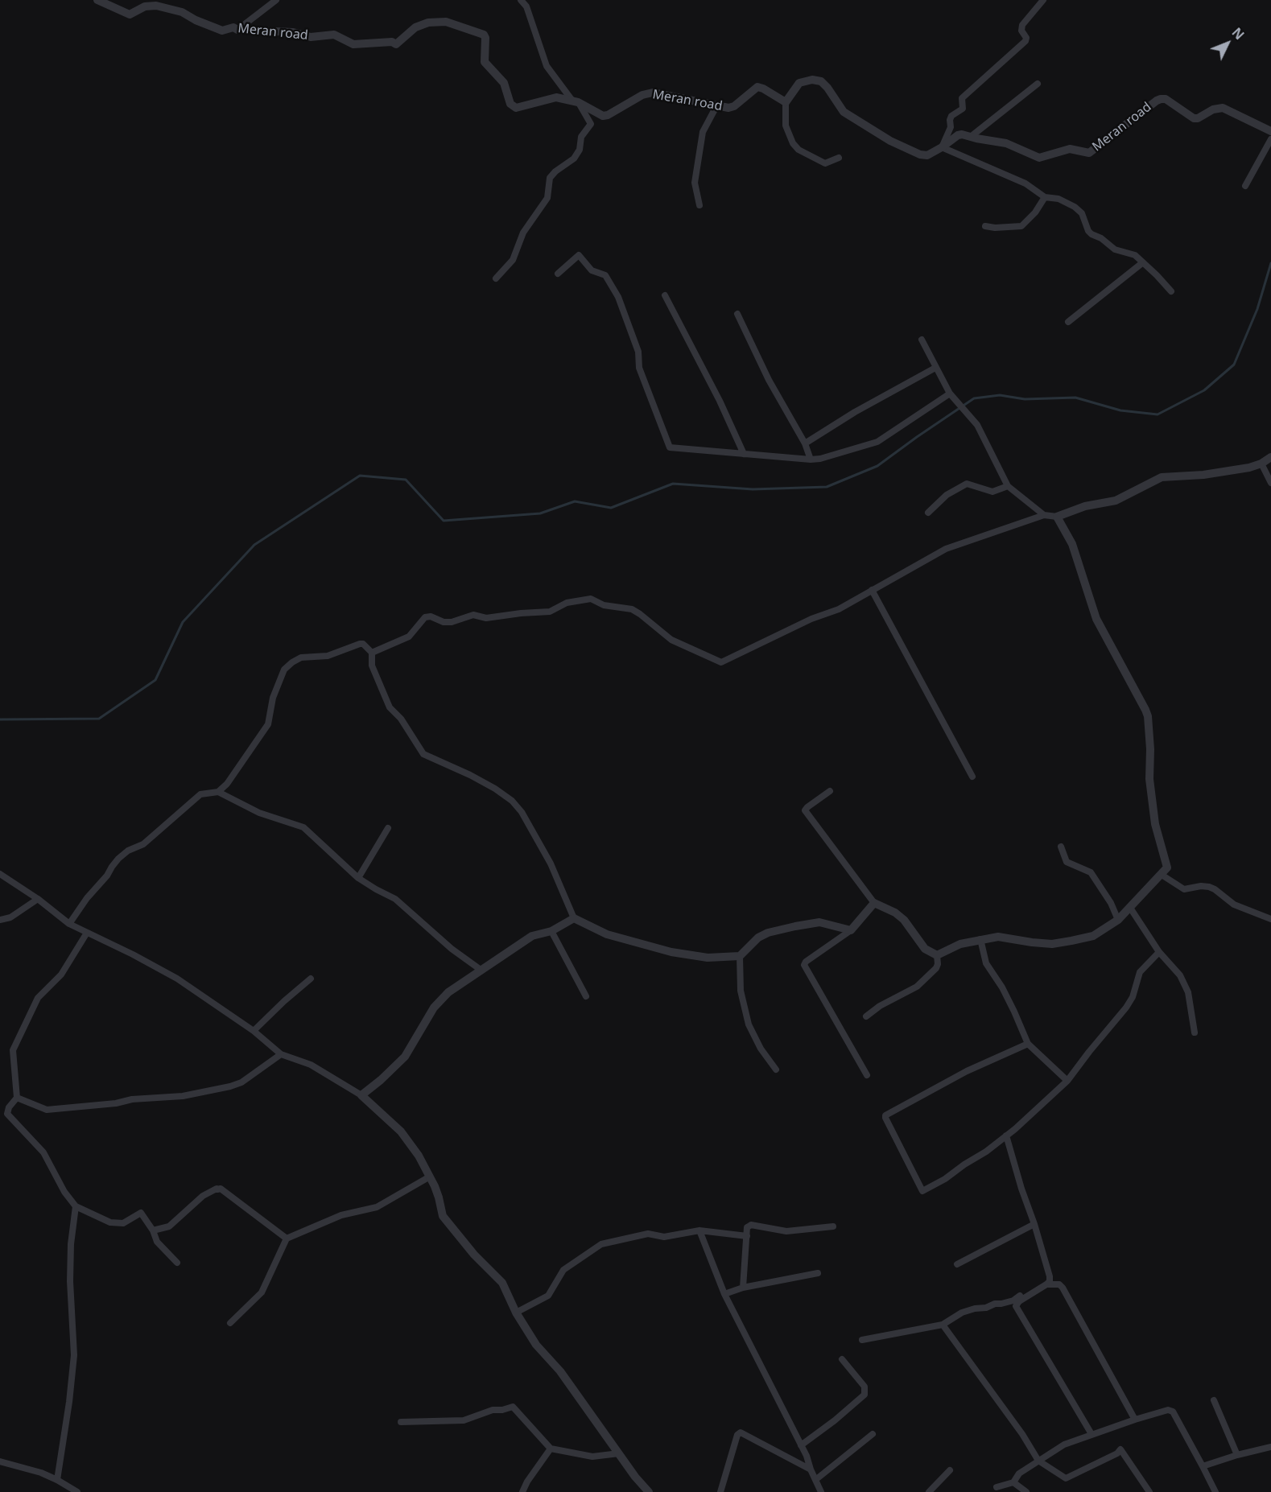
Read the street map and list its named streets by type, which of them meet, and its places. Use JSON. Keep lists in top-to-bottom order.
{
  "streets": {
    "street": ["Meran road"]
  },
  "north": "top right"
}
